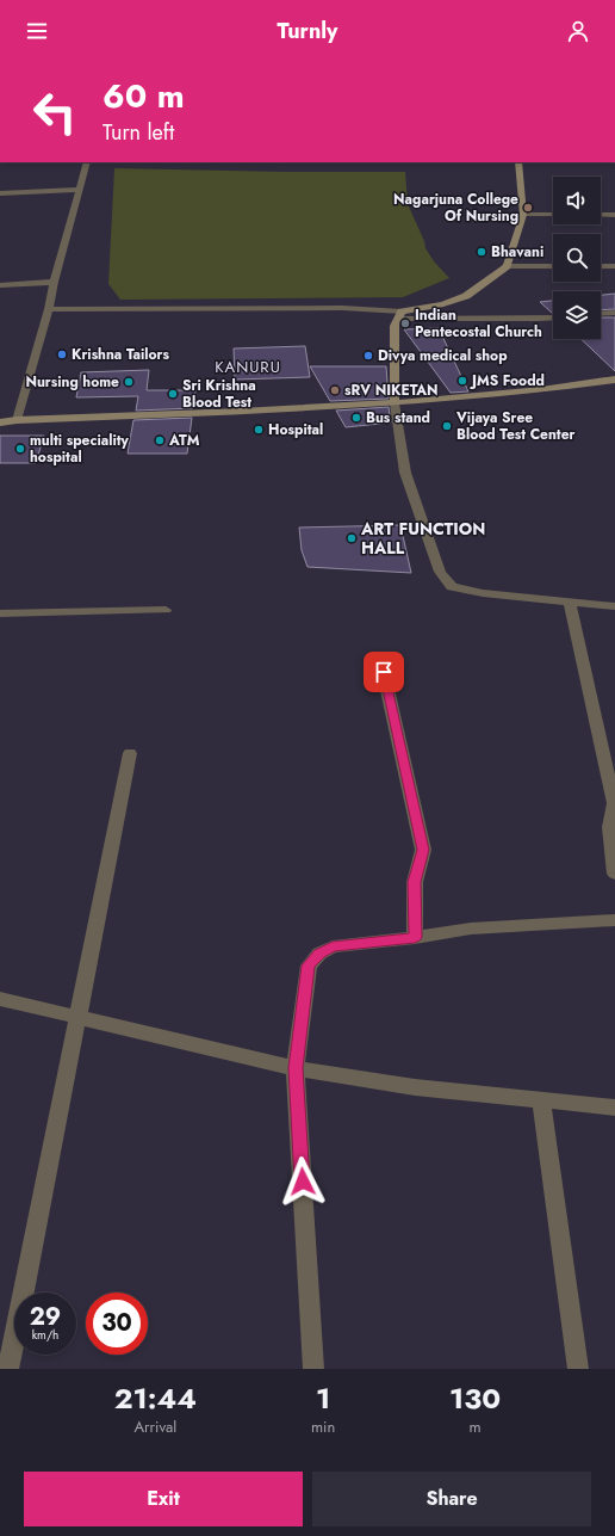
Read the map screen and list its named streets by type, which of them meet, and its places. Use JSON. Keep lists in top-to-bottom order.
{
  "districts": ["KANURU"],
  "places": [
    "Nagarjuna College Of Nursing",
    "Bhavani",
    "Indian Pentecostal Church",
    "Krishna Tailors",
    "Divya medical shop",
    "JMS Foodd",
    "Nursing home",
    "sRV NIKETAN",
    "Sri Krishna Blood Test",
    "Bus stand",
    "Vijaya Sree Blood Test Center",
    "Hospital",
    "ATM",
    "multi speciality hospital",
    "ART FUNCTION HALL"
  ],
  "page": {
    "header": "Turnly",
    "turn": ["60 m", "Turn left"],
    "speed": "29 km/h",
    "limit": "30",
    "eta": [
      "21:44",
      "Arrival",
      "1",
      "min",
      "130",
      "m"
    ],
    "buttons": ["Exit", "Share"]
  }
}
